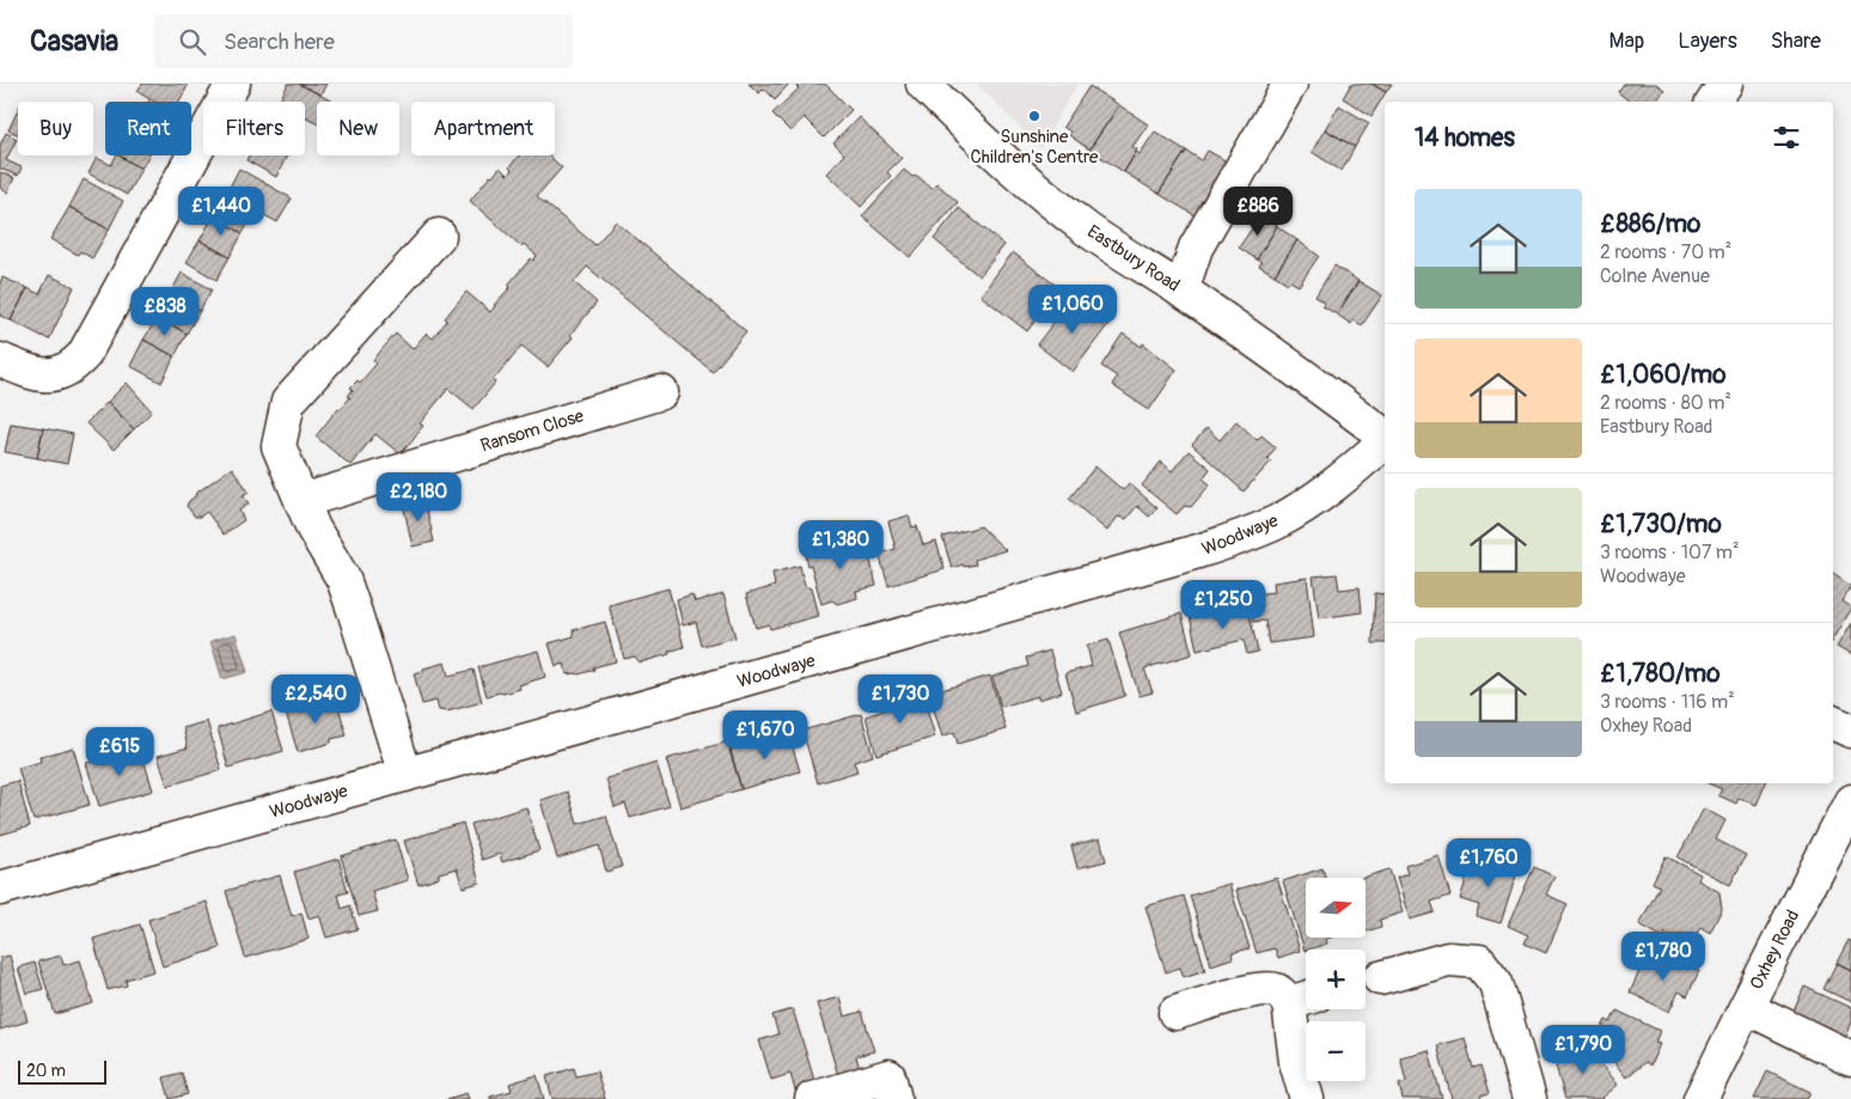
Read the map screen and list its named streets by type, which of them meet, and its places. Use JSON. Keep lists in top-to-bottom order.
{
  "streets": {
    "street": [
      "Eastbury Road",
      "Ransom Close",
      "Woodwaye",
      "Oxhey Road"
    ]
  },
  "places": ["Sunshine Children's Centre"],
  "scale_bar": "20 m",
  "north": "right",
  "page": {
    "header": "Casavia",
    "search": "Search here",
    "nav": ["Map", "Layers", "Share"],
    "chip": [
      "Buy",
      "Rent",
      "Filters",
      "New",
      "Apartment"
    ],
    "heading": "14 homes",
    "list": [
      {
        "name": "£886/mo",
        "note": "2 rooms · 70 m² · Colne Avenue"
      },
      {
        "name": "£1,060/mo",
        "note": "2 rooms · 80 m² · Eastbury Road"
      },
      {
        "name": "£1,730/mo",
        "note": "3 rooms · 107 m² · Woodwaye"
      },
      {
        "name": "£1,780/mo",
        "note": "3 rooms · 116 m² · Oxhey Road"
      }
    ],
    "price": [
      "£1,440",
      "£886",
      "£1,060",
      "£838",
      "£2,180",
      "£1,380",
      "£1,250",
      "£2,540",
      "£1,730",
      "£1,670",
      "£615",
      "£1,760",
      "£1,780",
      "£1,790"
    ],
    "map_buttons": ["+", "−"],
    "scale": "20 m"
  }
}
